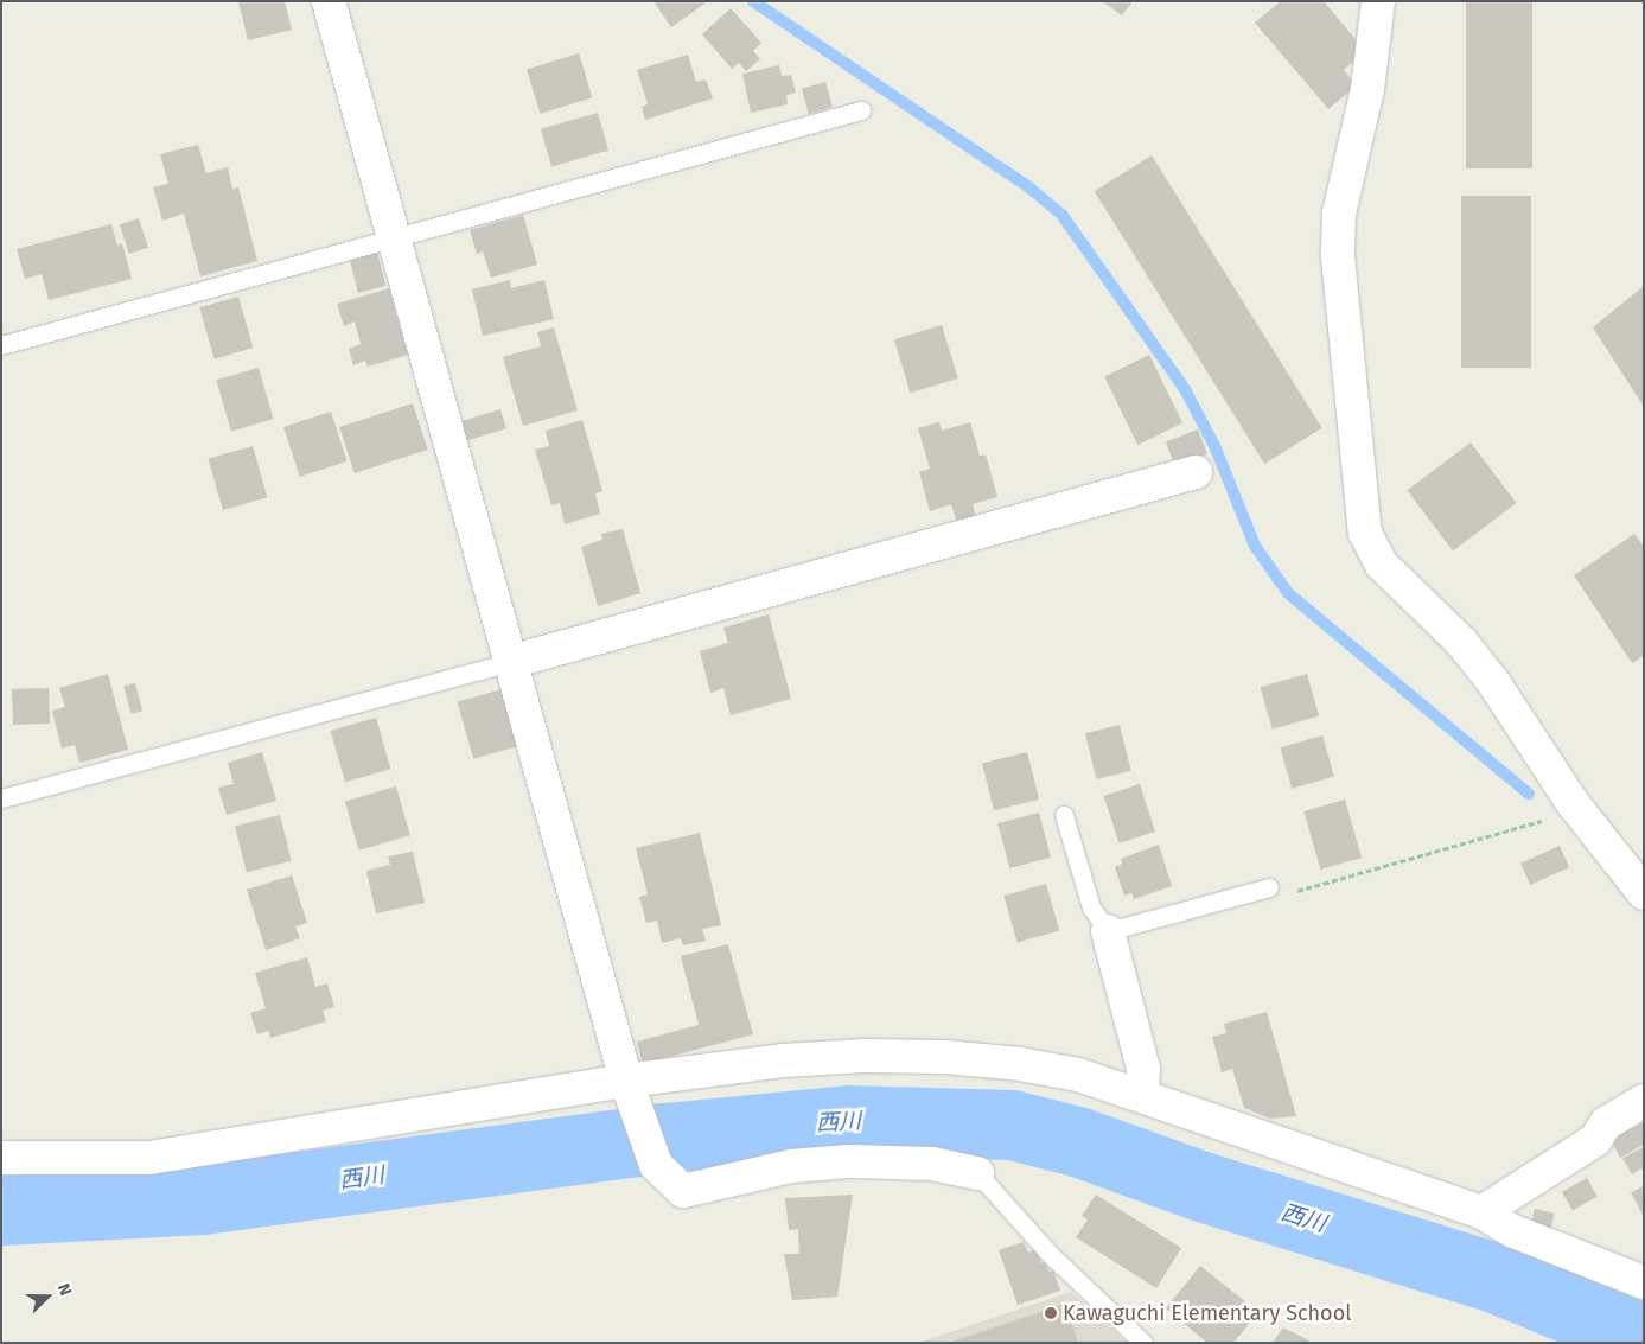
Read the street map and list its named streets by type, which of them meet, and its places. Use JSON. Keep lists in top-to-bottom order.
{
  "water": ["西川"],
  "places": ["Kawaguchi Elementary School"],
  "north": "right"
}
